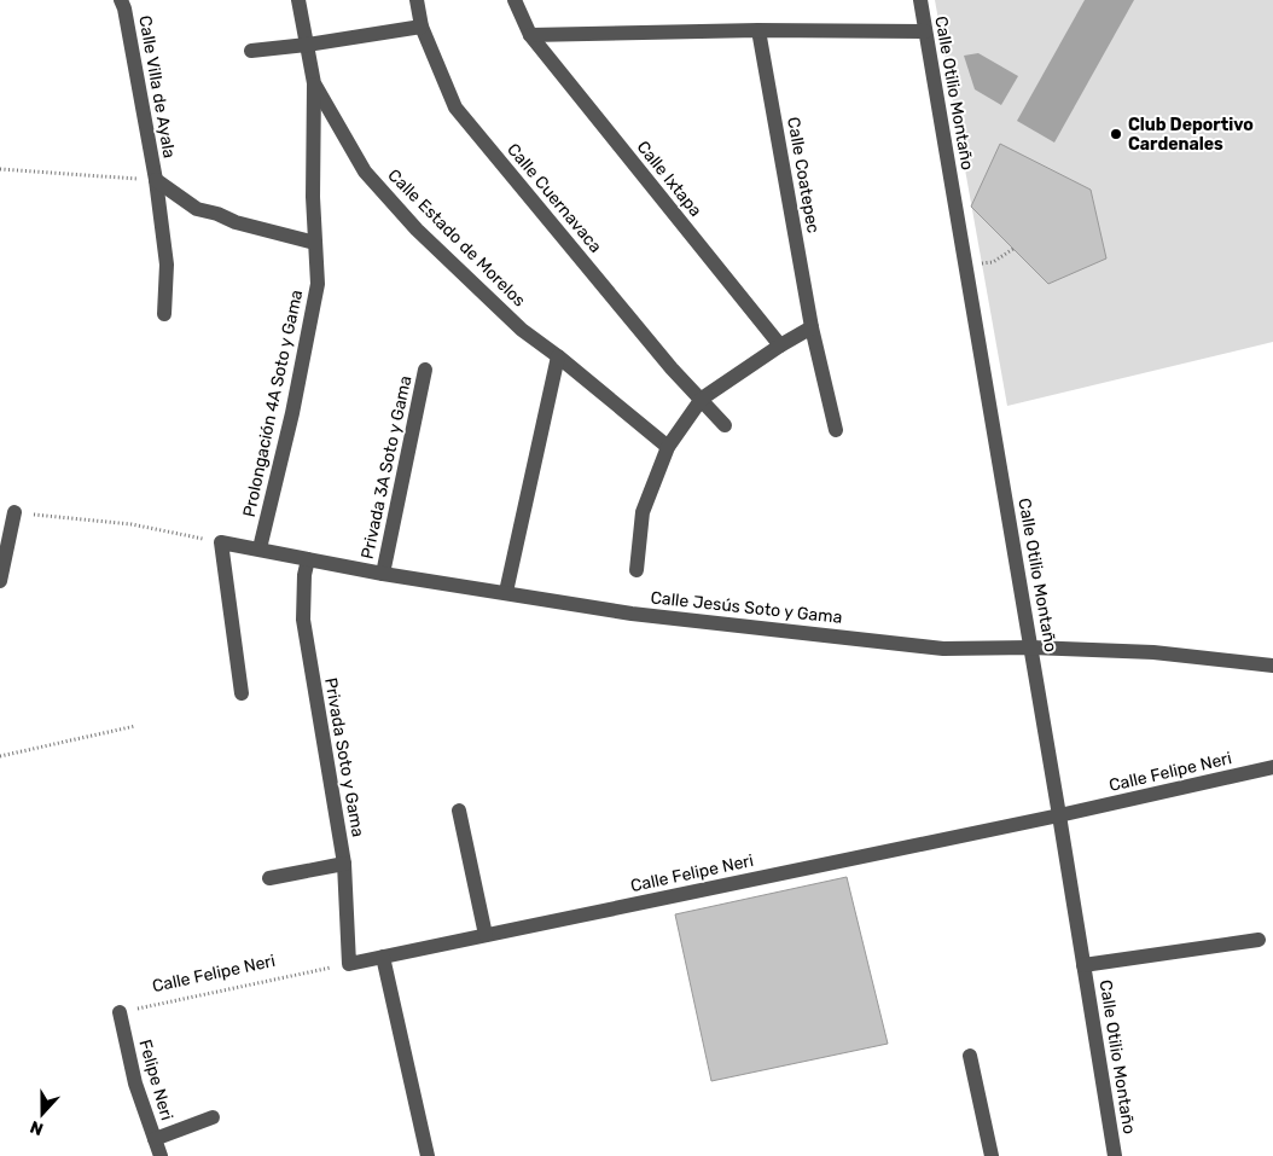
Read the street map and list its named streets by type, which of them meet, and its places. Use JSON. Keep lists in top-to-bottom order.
{
  "streets": {
    "street": [
      "Calle Villa de Ayala",
      "Calle Otilio Montaño",
      "Calle Coatepec",
      "Calle Ixtapa",
      "Calle Cuernavaca",
      "Calle Estado de Morelos",
      "Prolongación 4A Soto y Gama",
      "Privada 3A Soto y Gama",
      "Calle Jesús Soto y Gama",
      "Privada Soto y Gama",
      "Calle Felipe Neri",
      "Felipe Neri"
    ]
  },
  "crossings": [
    ["Calle Otilio Montaño", "Calle Jesús Soto y Gama"],
    ["Calle Otilio Montaño", "Calle Felipe Neri"],
    ["Calle Estado de Morelos", "Prolongación 4A Soto y Gama"],
    ["Prolongación 4A Soto y Gama", "Calle Jesús Soto y Gama"],
    ["Privada 3A Soto y Gama", "Calle Jesús Soto y Gama"],
    ["Calle Jesús Soto y Gama", "Privada Soto y Gama"],
    ["Privada Soto y Gama", "Calle Felipe Neri"],
    ["Calle Felipe Neri", "Felipe Neri"]
  ],
  "places": ["Club Deportivo Cardenales"],
  "north": "bottom"
}
